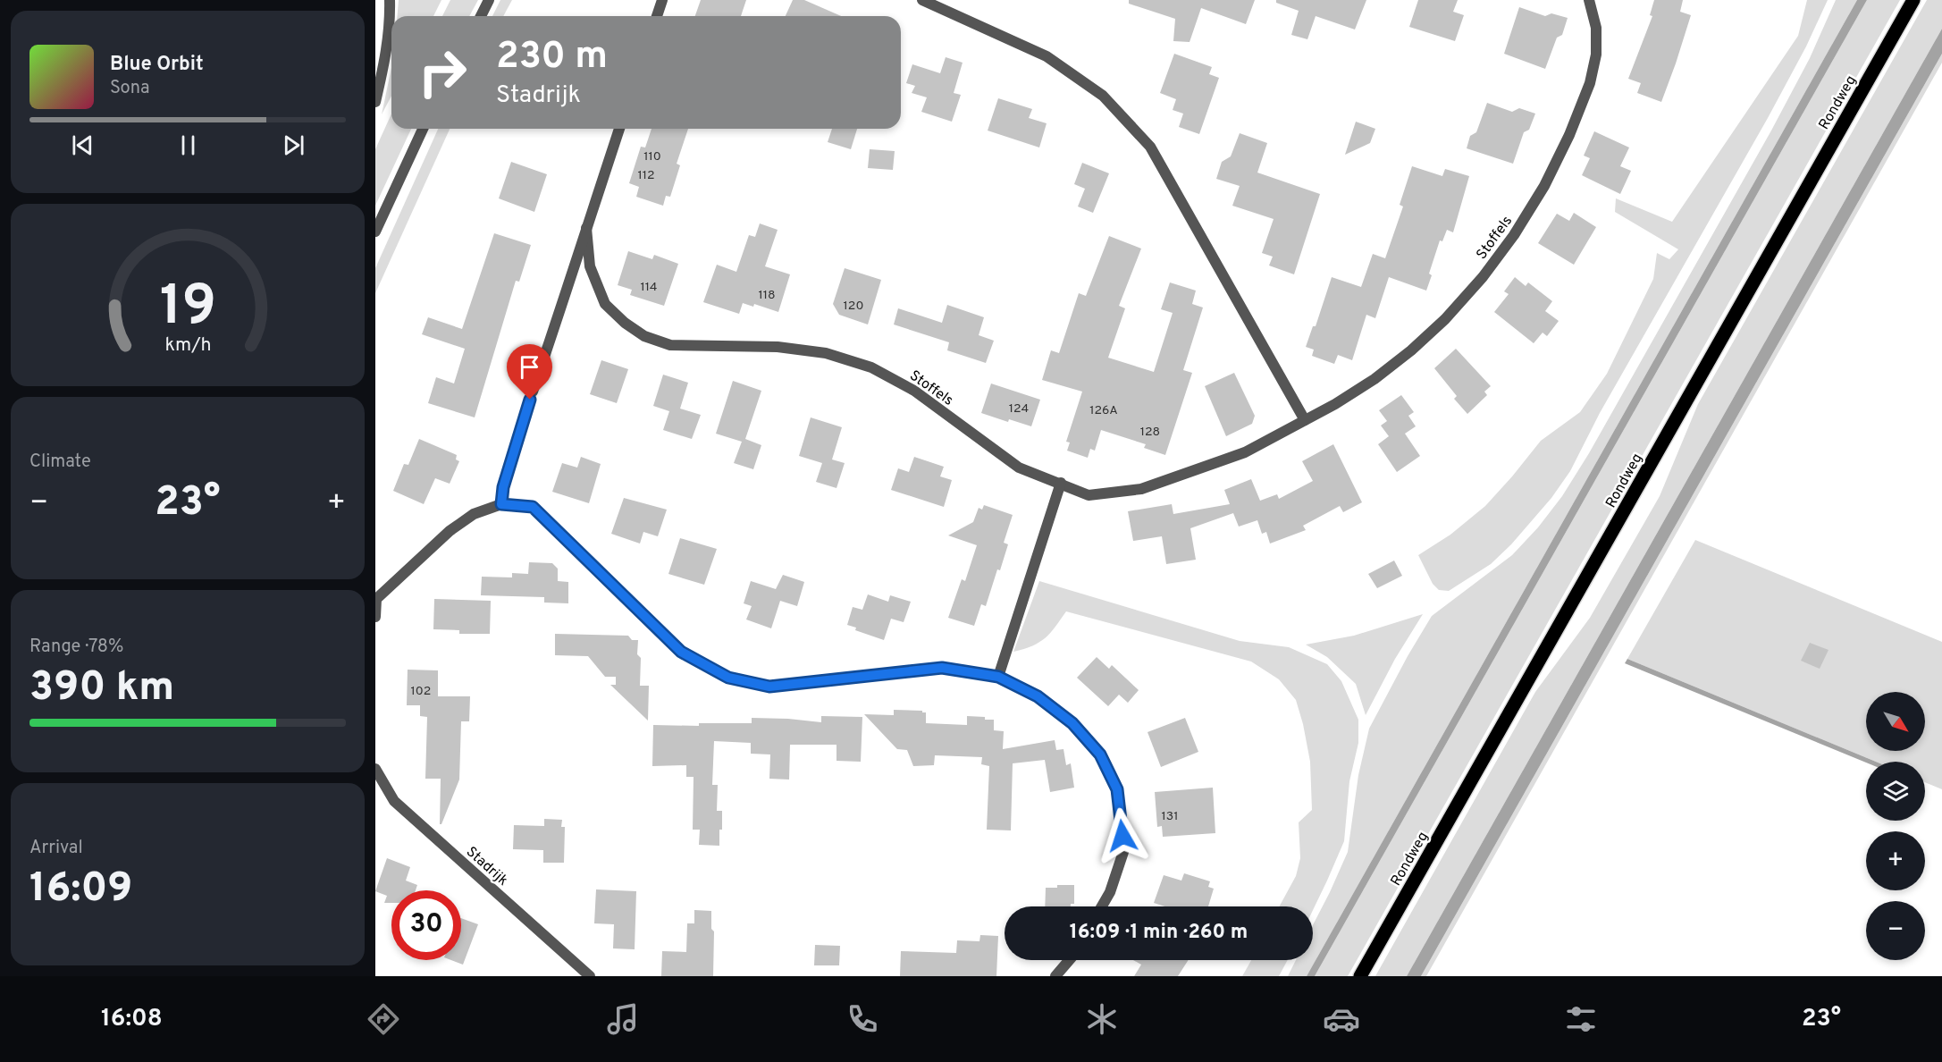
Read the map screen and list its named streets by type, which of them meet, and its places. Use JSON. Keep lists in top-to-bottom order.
{
  "streets": {
    "main road": ["Rondweg"],
    "street": ["Stoffels", "Stadrijk"]
  },
  "house_numbers": [
    "110",
    "112",
    "114",
    "118",
    "120",
    "124",
    "126A",
    "128",
    "102",
    "131"
  ],
  "north": "bottom right",
  "page": {
    "turn": ["230 m", "Stadrijk"],
    "song": ["Blue Orbit", "Sona"],
    "tile": [
      "Climate",
      ["Range · 78%", "390 km"],
      ["Arrival", "16:09"]
    ],
    "heat": ["−", "23°", "+"],
    "map_buttons": ["+", "−"],
    "limit": "30",
    "trip": "16:09 · 1 min · 260 m",
    "tabs": ["16:08", "23°"],
    "gauge": ["19", "km/h"]
  }
}
